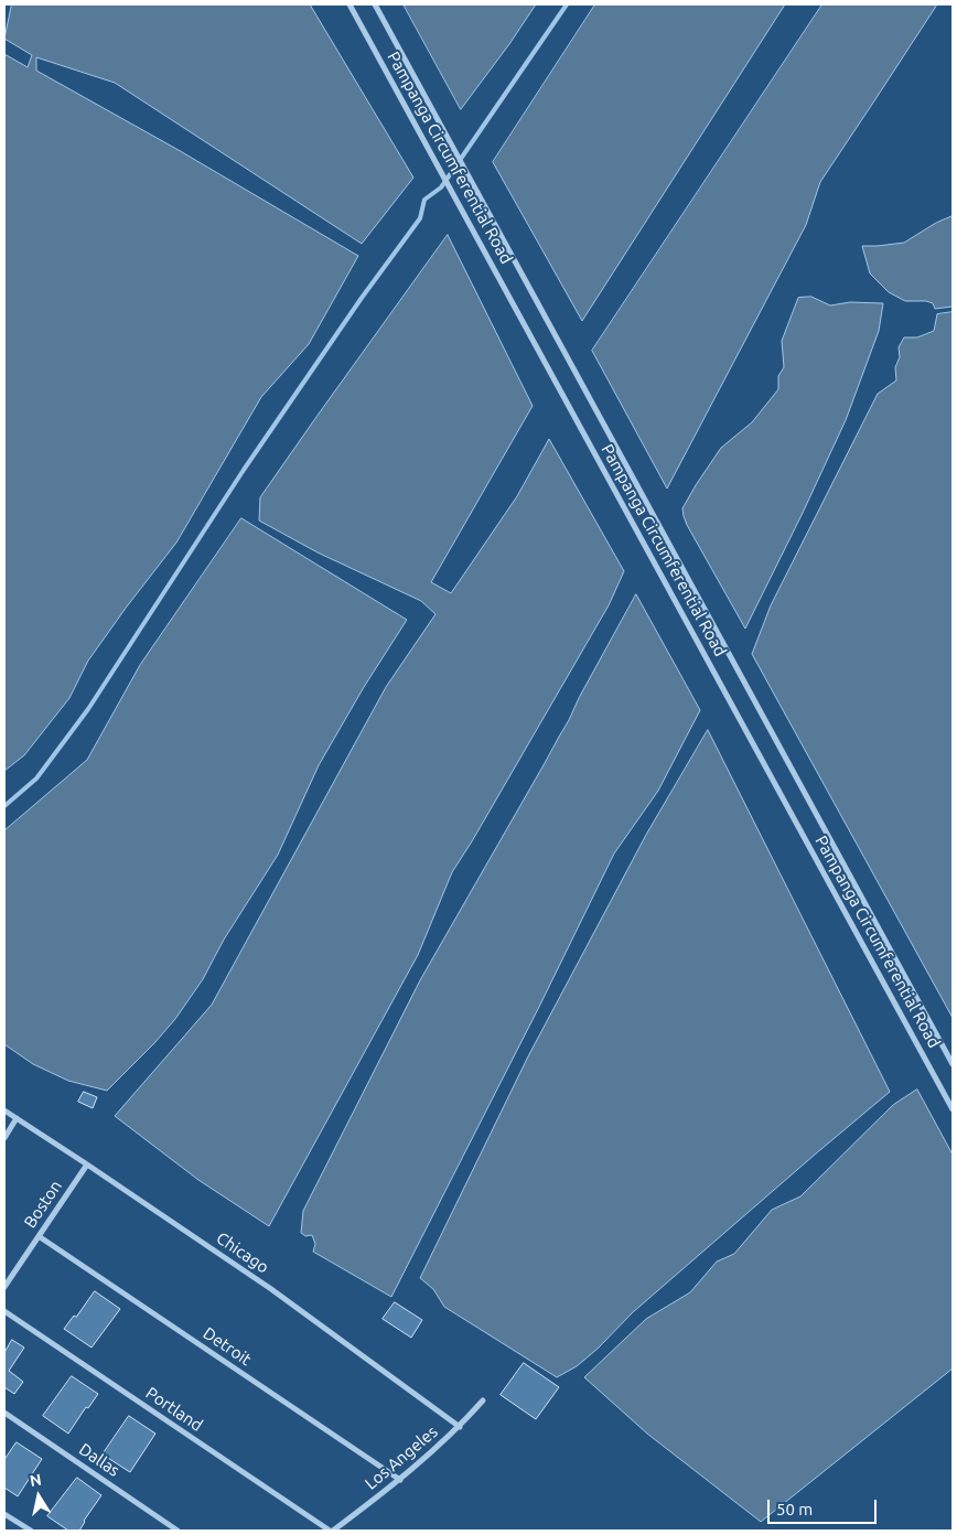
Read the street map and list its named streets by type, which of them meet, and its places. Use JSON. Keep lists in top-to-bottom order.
{
  "streets": {
    "street": [
      "Pampanga Circumferential Road",
      "Boston",
      "Chicago",
      "Detroit",
      "Portland",
      "Los Angeles",
      "Dallas"
    ]
  },
  "crossings": [
    ["Boston", "Chicago"],
    ["Boston", "Detroit"],
    ["Chicago", "Los Angeles"],
    ["Detroit", "Los Angeles"],
    ["Portland", "Los Angeles"]
  ],
  "scale_bar": "50 m",
  "north": "top"
}
